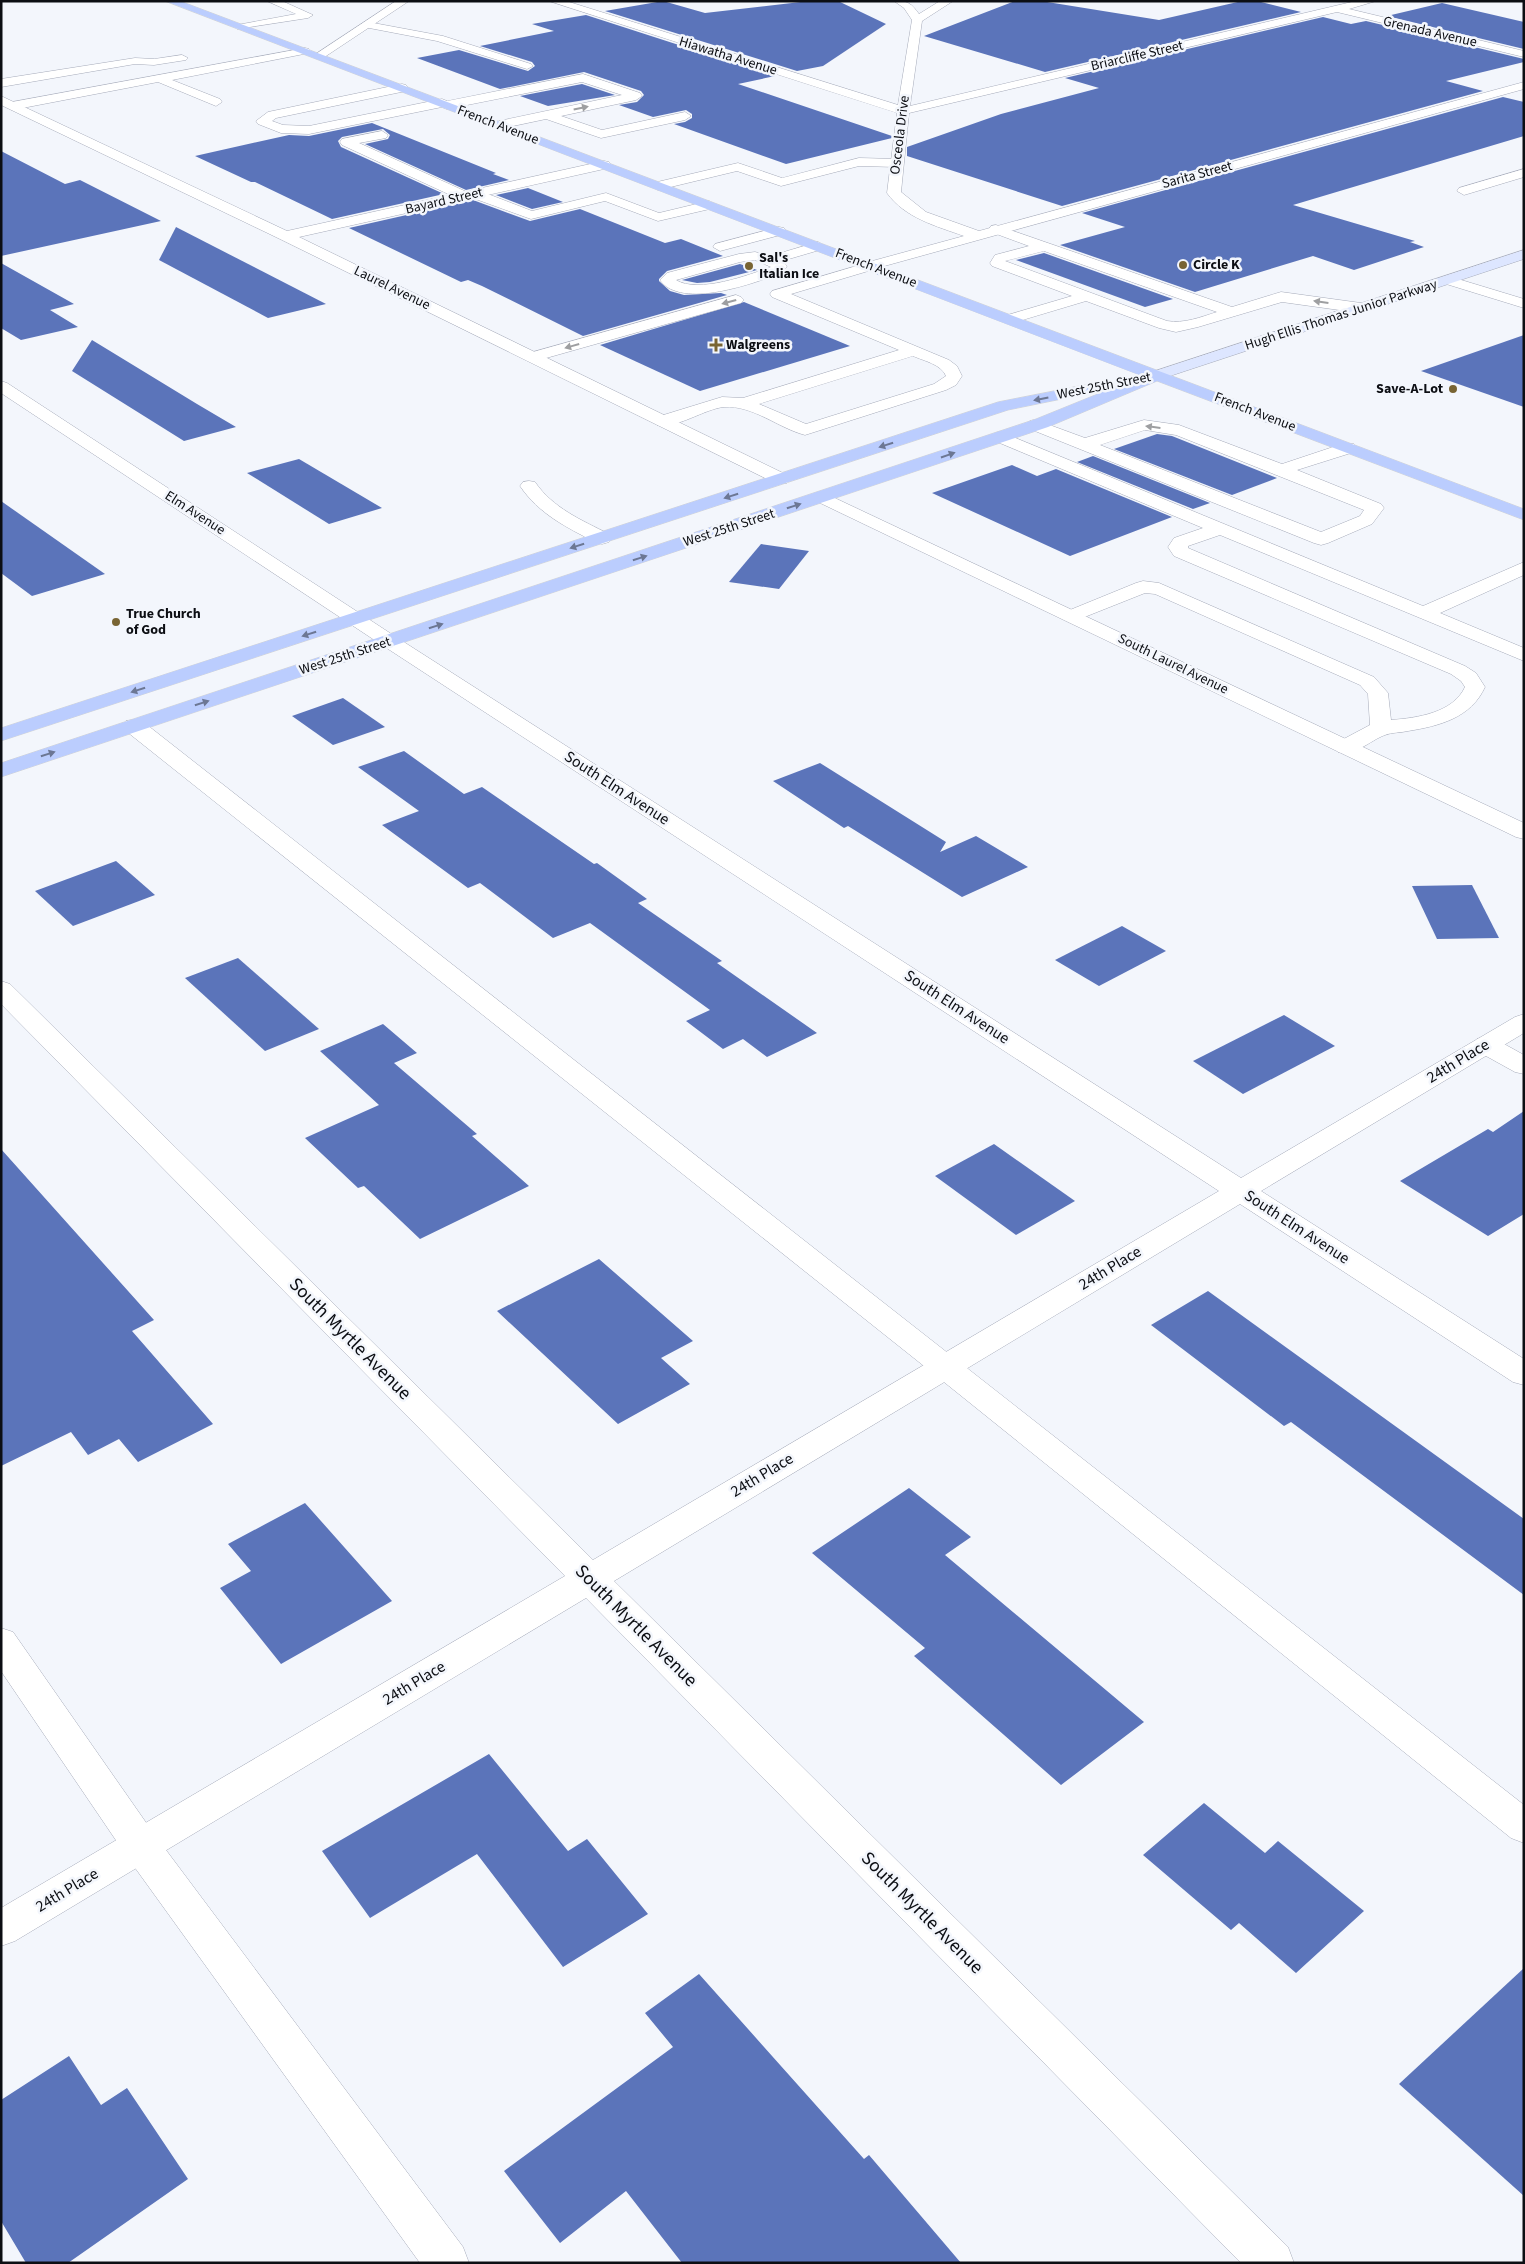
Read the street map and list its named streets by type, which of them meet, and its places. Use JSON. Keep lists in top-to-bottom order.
{
  "streets": {
    "main road": ["French Avenue", "Hugh Ellis Thomas Junior Parkway", "West 25th Street"],
    "street": [
      "Grenada Avenue",
      "Hiawatha Avenue",
      "Briarcliffe Street",
      "Osceola Drive",
      "Sarita Street",
      "Bayard Street",
      "Laurel Avenue",
      "Elm Avenue",
      "South Laurel Avenue",
      "South Elm Avenue",
      "24th Place",
      "South Myrtle Avenue"
    ]
  },
  "crossings": [
    ["Grenada Avenue", "Briarcliffe Street"],
    ["Hiawatha Avenue", "Briarcliffe Street"],
    ["Hiawatha Avenue", "Osceola Drive"],
    ["Briarcliffe Street", "Osceola Drive"],
    ["French Avenue", "Sarita Street"],
    ["French Avenue", "Bayard Street"],
    ["French Avenue", "Hugh Ellis Thomas Junior Parkway"],
    ["French Avenue", "West 25th Street"],
    ["Osceola Drive", "Sarita Street"],
    ["Sarita Street", "Laurel Avenue"],
    ["Bayard Street", "Laurel Avenue"],
    ["Laurel Avenue", "West 25th Street"],
    ["Hugh Ellis Thomas Junior Parkway", "West 25th Street"],
    ["West 25th Street", "Elm Avenue"],
    ["West 25th Street", "South Laurel Avenue"],
    ["West 25th Street", "South Elm Avenue"],
    ["Elm Avenue", "South Elm Avenue"],
    ["South Elm Avenue", "24th Place"],
    ["24th Place", "South Myrtle Avenue"]
  ],
  "places": {
    "other": [
      "Circle K",
      "Sal's Italian Ice",
      "Save-A-Lot",
      "True Church of God"
    ],
    "health": ["Walgreens"]
  }
}
